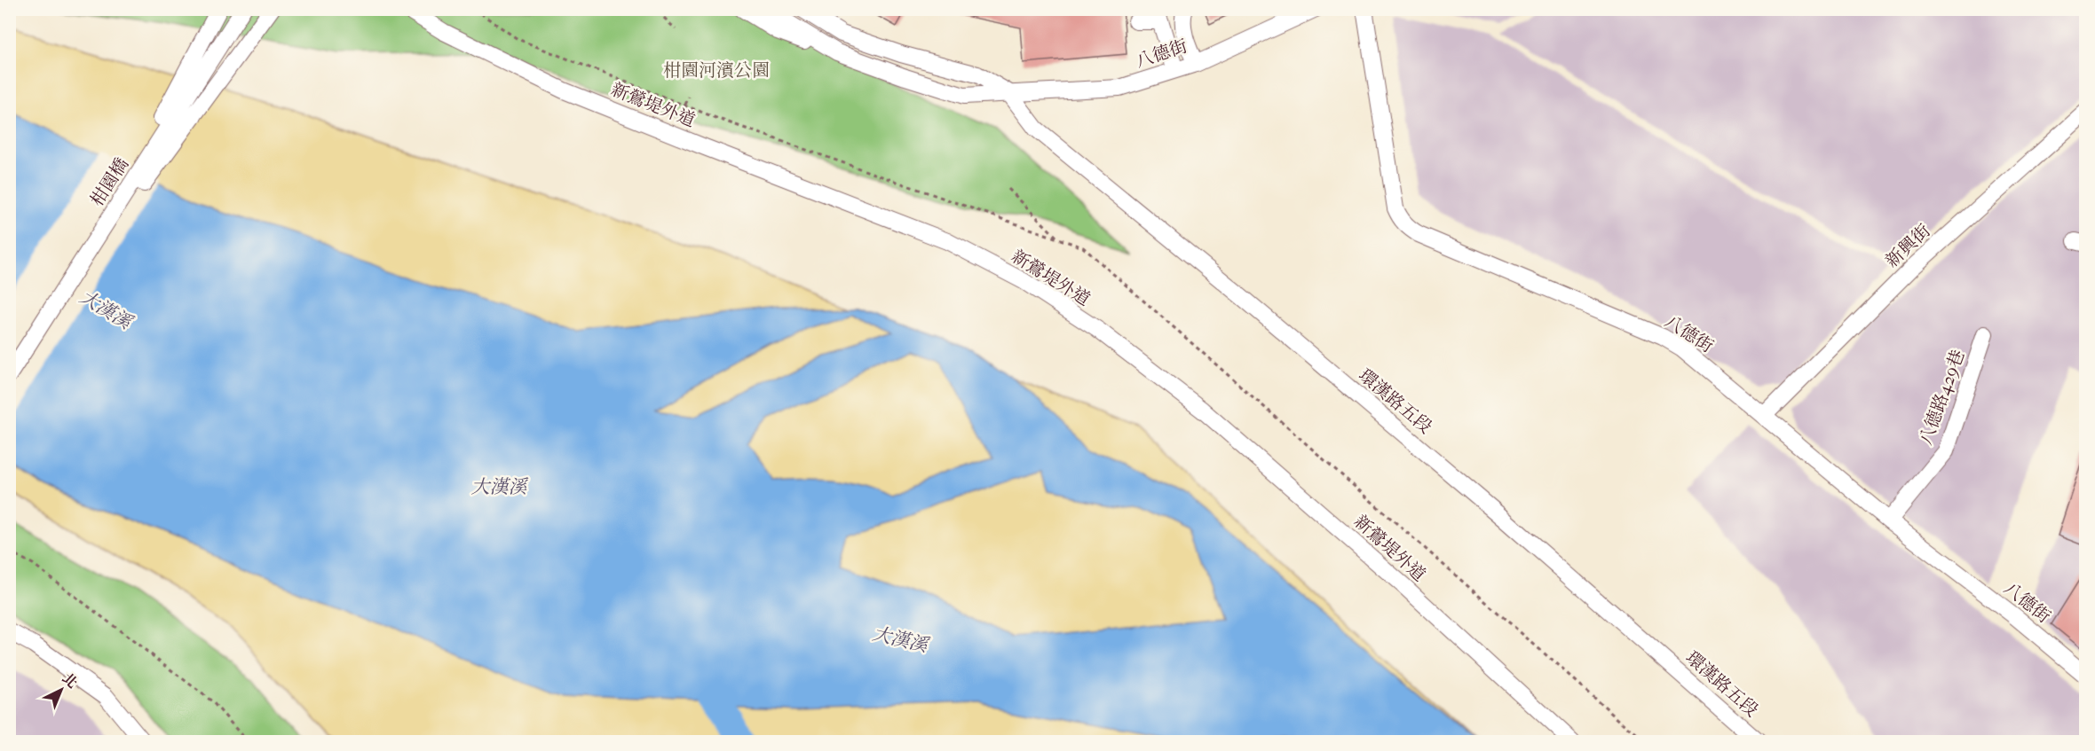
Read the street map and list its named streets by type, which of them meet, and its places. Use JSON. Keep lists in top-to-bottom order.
{
  "streets": {
    "street": [
      "八德街",
      "新鶯堤外道",
      "柑園橋",
      "新興街",
      "八德路429巷",
      "環漢路五段"
    ]
  },
  "crossings": [
    ["八德街", "新興街"],
    ["八德街", "八德路429巷"],
    ["八德街", "環漢路五段"]
  ],
  "water": ["大漢溪"],
  "parks": ["柑園河濱公園"],
  "north": "top right"
}
